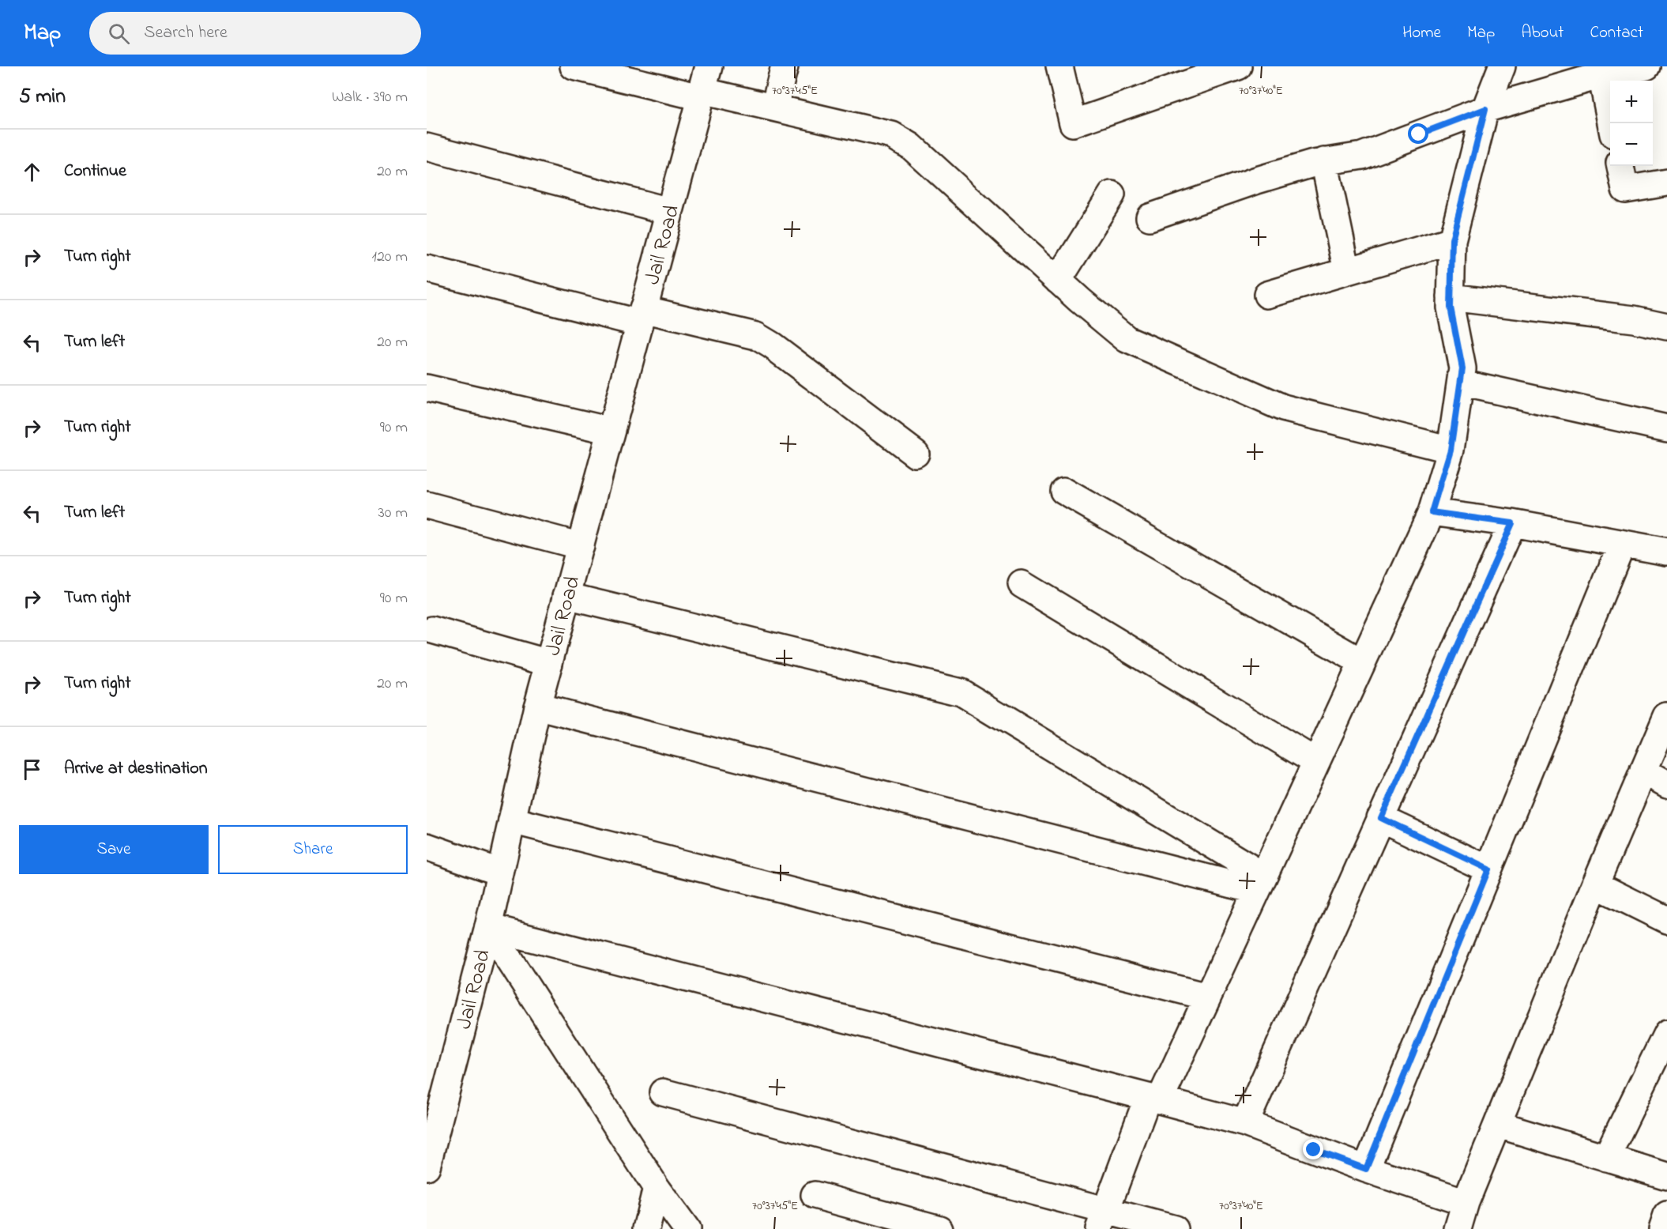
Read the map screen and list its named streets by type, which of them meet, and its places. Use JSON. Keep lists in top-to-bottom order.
{
  "streets": {
    "street": ["Jail Road"]
  },
  "page": {
    "header": "Map",
    "search": "Search here",
    "nav": [
      "Home",
      "Map",
      "About",
      "Contact"
    ],
    "heading": ["5 min", "Walk · 390 m"],
    "map_buttons": ["+", "−"],
    "list": [
      ["Continue", "20 m"],
      ["Turn right", "120 m"],
      ["Turn left", "20 m"],
      ["Turn right", "90 m"],
      ["Turn left", "30 m"],
      ["Turn right", "90 m"],
      ["Turn right", "20 m"],
      "Arrive at destination"
    ],
    "buttons": ["Save", "Share"]
  },
  "coordinates": ["70°37'45\"E", "70°37'40\"E"]
}
